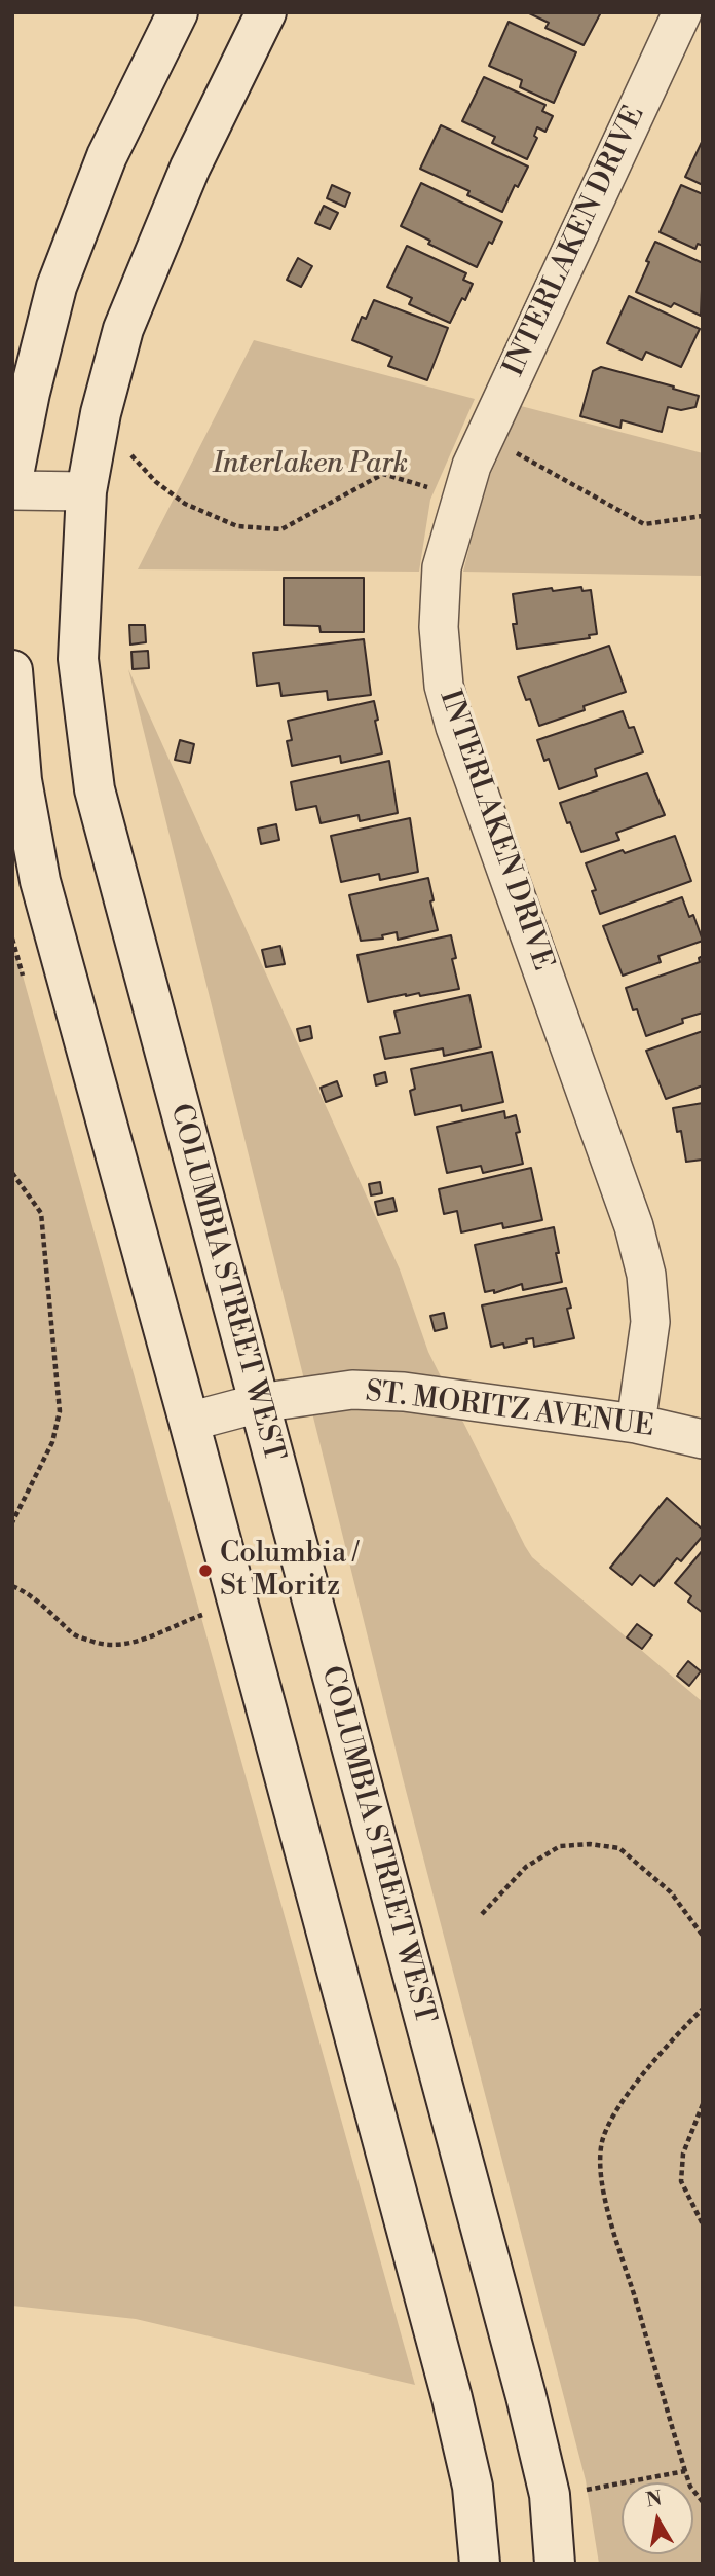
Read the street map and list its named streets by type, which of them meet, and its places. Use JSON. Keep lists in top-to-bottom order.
{
  "streets": {
    "main road": ["COLUMBIA STREET WEST"],
    "street": ["INTERLAKEN DRIVE", "ST. MORITZ AVENUE"]
  },
  "crossings": [
    ["INTERLAKEN DRIVE", "ST. MORITZ AVENUE"],
    ["COLUMBIA STREET WEST", "ST. MORITZ AVENUE"]
  ],
  "parks": ["Interlaken Park"],
  "places": ["Columbia / St Moritz"],
  "north": "top"
}
